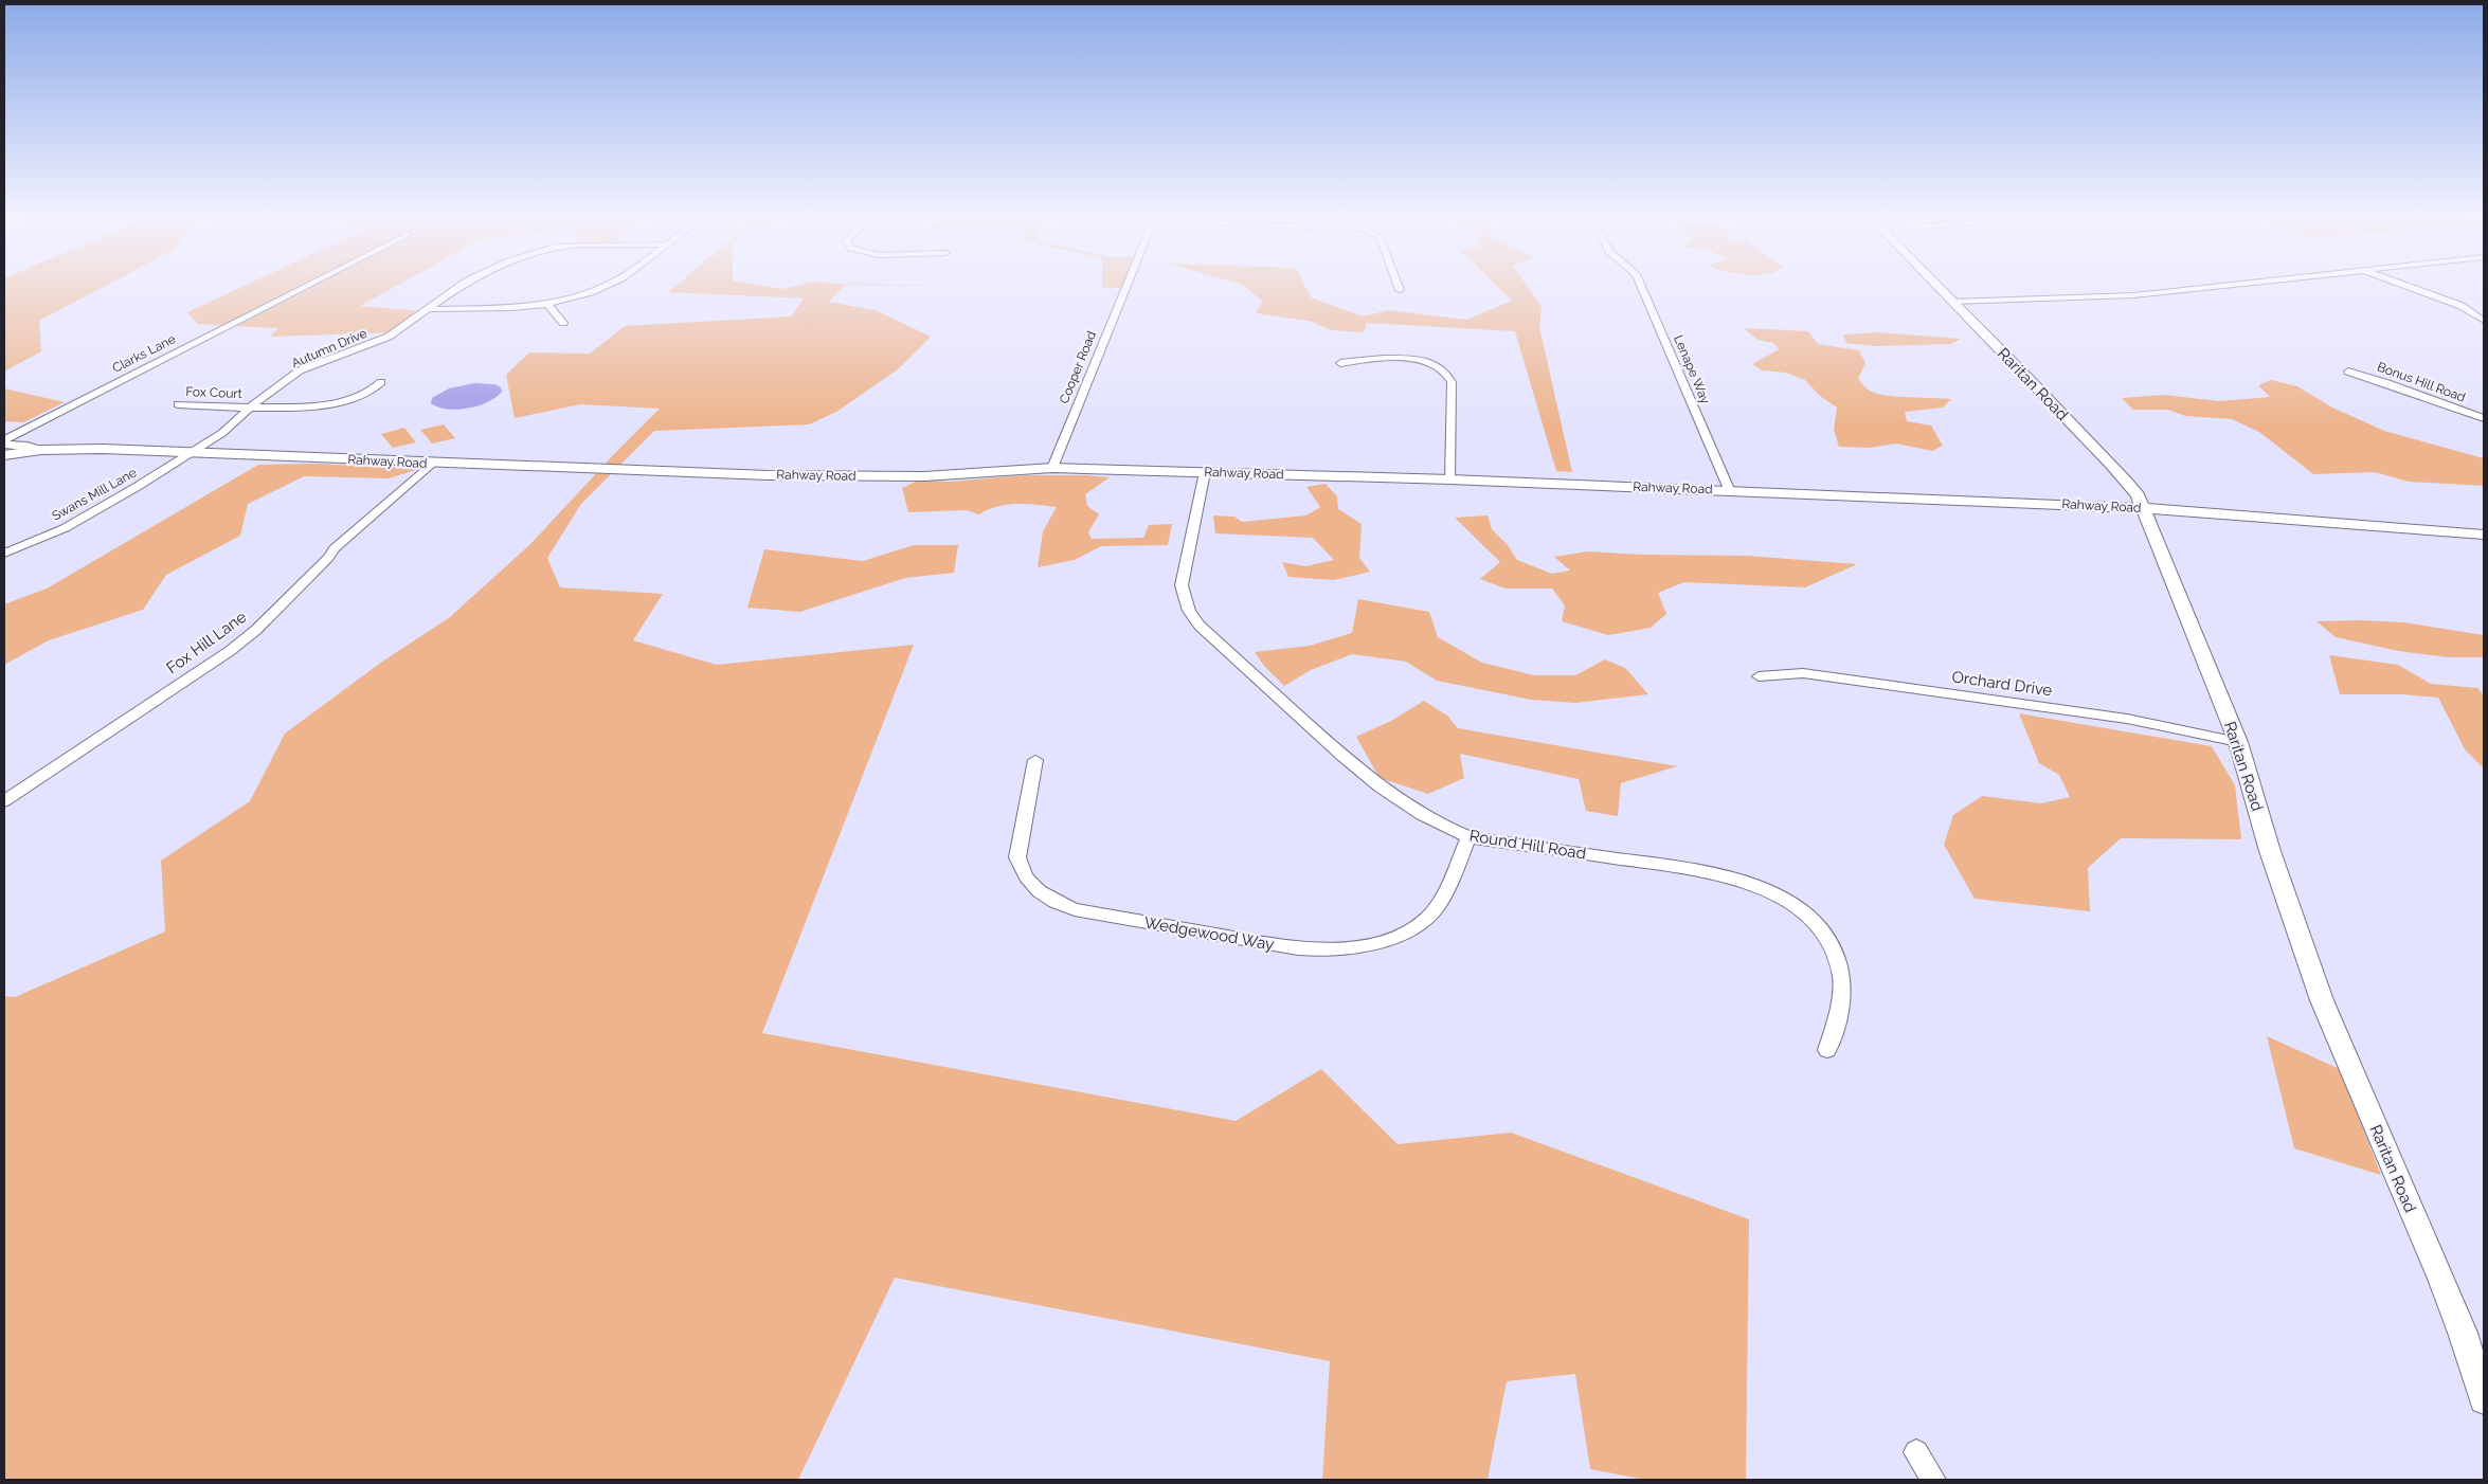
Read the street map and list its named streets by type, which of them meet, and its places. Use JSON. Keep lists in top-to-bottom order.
{
  "streets": {
    "street": [
      "Autumn Drive",
      "Clarks Lane",
      "Cooper Road",
      "Lenape Way",
      "Bonus Hill Road",
      "Raritan Road",
      "Fox Court",
      "Rahway Road",
      "Swans Mill Lane",
      "Fox Hill Lane",
      "Orchard Drive",
      "Round Hill Road",
      "Wedgewood Way"
    ]
  },
  "crossings": [
    ["Autumn Drive", "Fox Court"],
    ["Autumn Drive", "Rahway Road"],
    ["Autumn Drive", "Swans Mill Lane"],
    ["Cooper Road", "Rahway Road"],
    ["Lenape Way", "Rahway Road"],
    ["Raritan Road", "Rahway Road"],
    ["Raritan Road", "Orchard Drive"],
    ["Rahway Road", "Swans Mill Lane"],
    ["Rahway Road", "Fox Hill Lane"],
    ["Rahway Road", "Round Hill Road"],
    ["Round Hill Road", "Wedgewood Way"]
  ]
}
